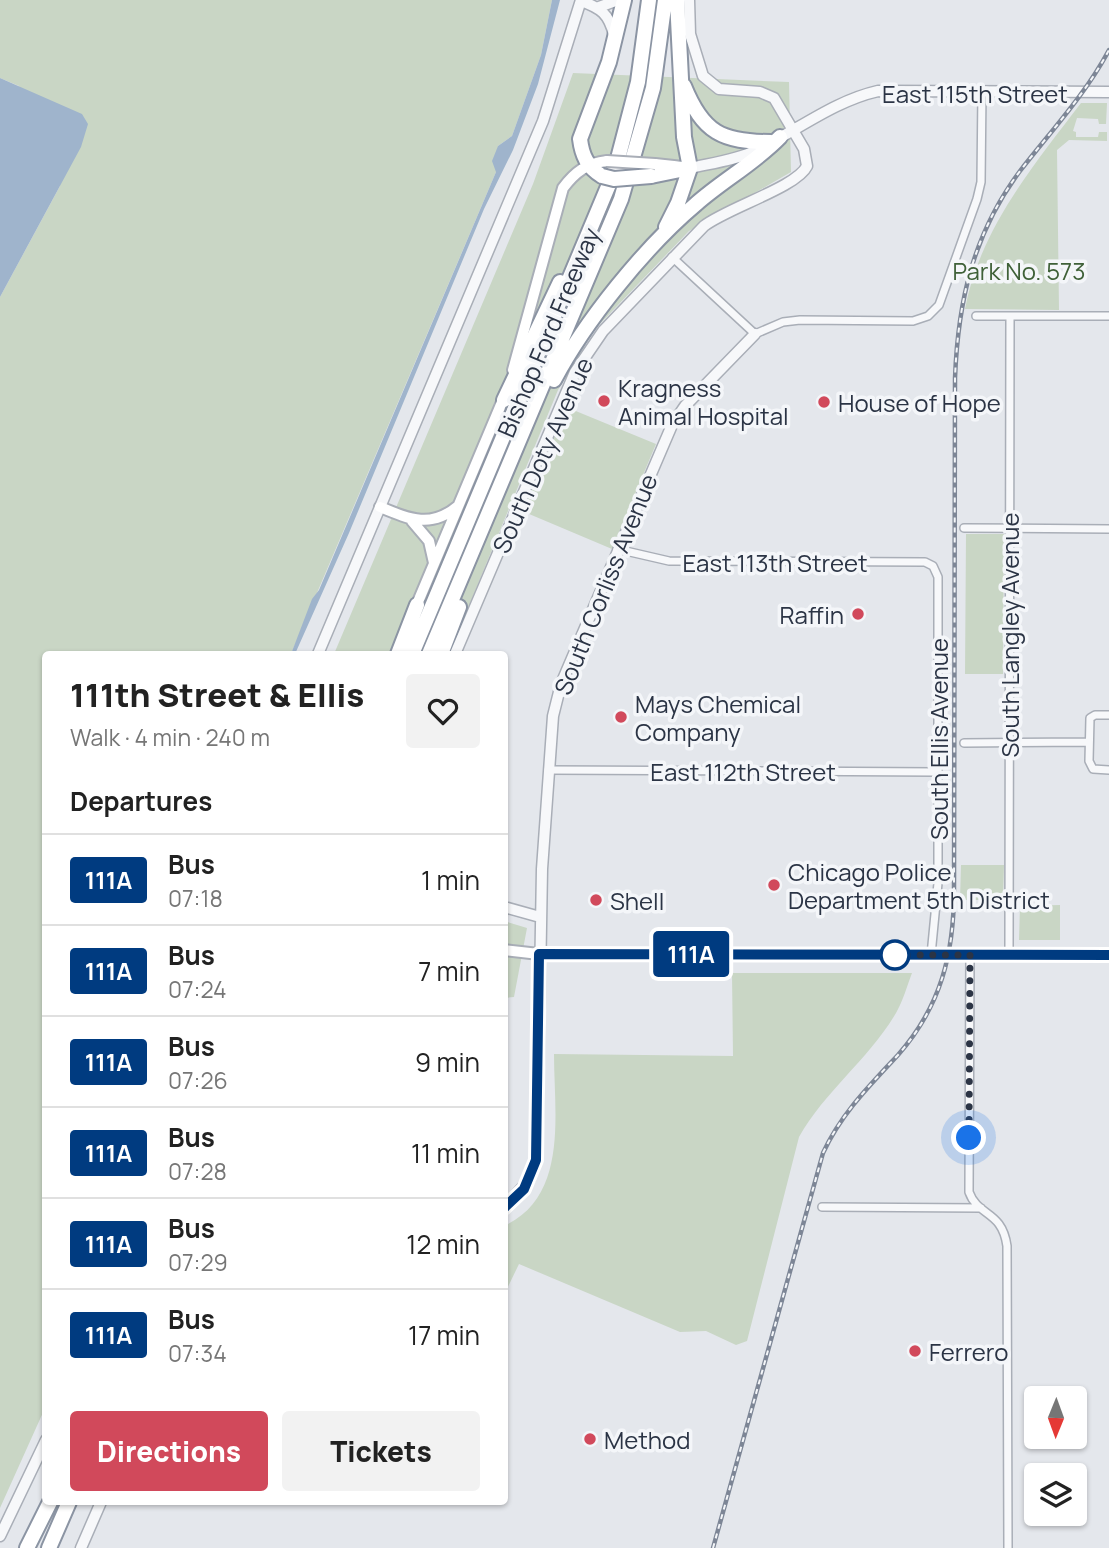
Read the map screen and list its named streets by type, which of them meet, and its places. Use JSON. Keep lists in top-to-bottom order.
{
  "streets": {
    "highway": ["Bishop Ford Freeway"],
    "street": [
      "East 115th Street",
      "South Doty Avenue",
      "East 113th Street",
      "South Corliss Avenue",
      "South Langley Avenue",
      "South Ellis Avenue",
      "East 112th Street"
    ]
  },
  "crossings": [
    ["East 115th Street", "South Doty Avenue"],
    ["East 113th Street", "South Corliss Avenue"],
    ["East 113th Street", "South Ellis Avenue"],
    ["South Corliss Avenue", "East 112th Street"],
    ["South Ellis Avenue", "East 112th Street"]
  ],
  "parks": ["Park No. 573"],
  "places": [
    "Kragness Animal Hospital",
    "House of Hope",
    "Raffin",
    "Mays Chemical Company",
    "Chicago Police Department 5th District",
    "Shell",
    "Ferrero",
    "Method"
  ],
  "lines": ["bus line 111A"],
  "north": "bottom",
  "page": {
    "on_map": "111A",
    "heading": [
      ["111th Street & Ellis", "Walk · 4 min · 240 m"],
      "Departures"
    ],
    "list": [
      {
        "mark": "111A",
        "name": "Bus",
        "note": "07:18",
        "value": "1 min"
      },
      {
        "mark": "111A",
        "name": "Bus",
        "note": "07:24",
        "value": "7 min"
      },
      {
        "mark": "111A",
        "name": "Bus",
        "note": "07:26",
        "value": "9 min"
      },
      {
        "mark": "111A",
        "name": "Bus",
        "note": "07:28",
        "value": "11 min"
      },
      {
        "mark": "111A",
        "name": "Bus",
        "note": "07:29",
        "value": "12 min"
      },
      {
        "mark": "111A",
        "name": "Bus",
        "note": "07:34",
        "value": "17 min"
      }
    ],
    "buttons": ["Directions", "Tickets"]
  }
}
